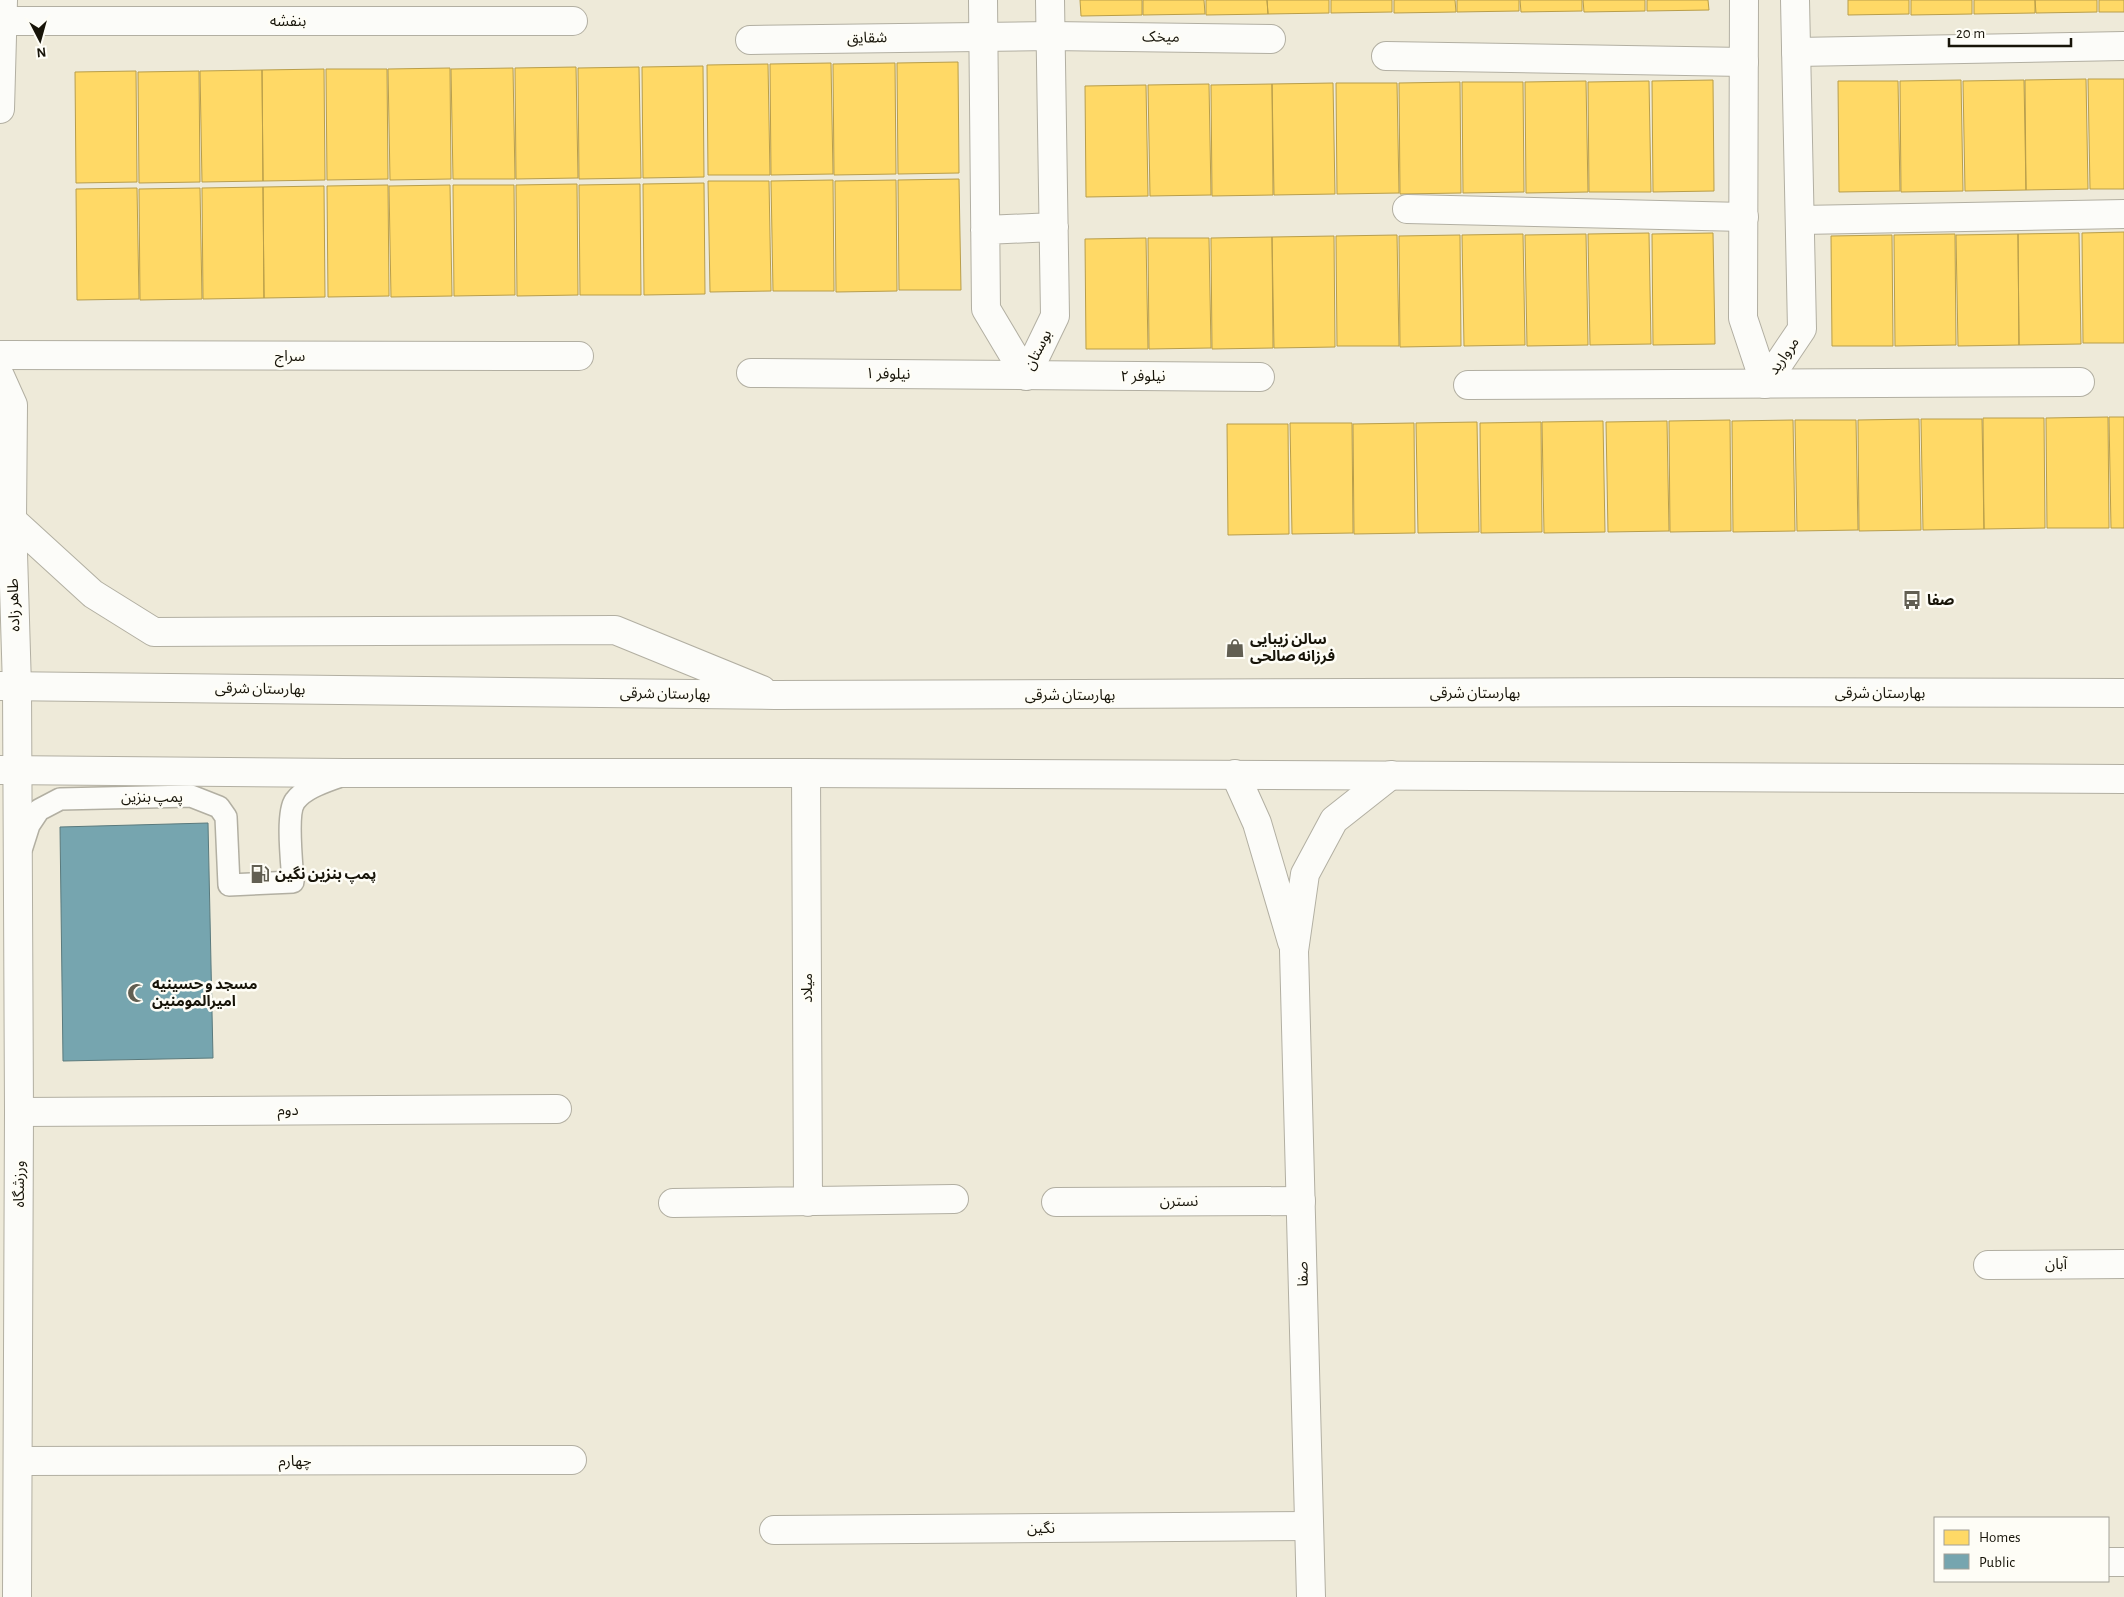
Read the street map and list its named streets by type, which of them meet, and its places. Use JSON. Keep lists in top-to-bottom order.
{
  "streets": {
    "street": [
      "بنفشه",
      "میخک",
      "شقایق",
      "بوستان",
      "سراج",
      "مروارید",
      "نیلوفر ۱",
      "نیلوفر ۲",
      "طاهر زاده",
      "بهارستان شرقی",
      "میلاد",
      "دوم",
      "ورزشگاه",
      "نسترن",
      "آبان",
      "صفا",
      "چهارم",
      "نگین"
    ],
    "lane": ["پمپ بنزین"]
  },
  "crossings": [
    ["میخک", "شقایق"],
    ["میخک", "بوستان"],
    ["شقایق", "بوستان"],
    ["بوستان", "نیلوفر ۱"],
    ["بوستان", "نیلوفر ۲"],
    ["نیلوفر ۱", "نیلوفر ۲"],
    ["طاهر زاده", "بهارستان شرقی"],
    ["طاهر زاده", "ورزشگاه"],
    ["پمپ بنزین", "ورزشگاه"],
    ["دوم", "ورزشگاه"],
    ["ورزشگاه", "چهارم"],
    ["نسترن", "صفا"],
    ["صفا", "نگین"]
  ],
  "places": {
    "bus stop": ["صفا"],
    "shop": ["سالن زیبایی فرزانه صالحی"],
    "fuel station": ["پمپ بنزین نگین"],
    "mosque": ["مسجد و حسینیه امیرالمومنین"]
  },
  "legend": ["Homes", "Public"],
  "scale_bar": "20 m",
  "north": "bottom"
}
